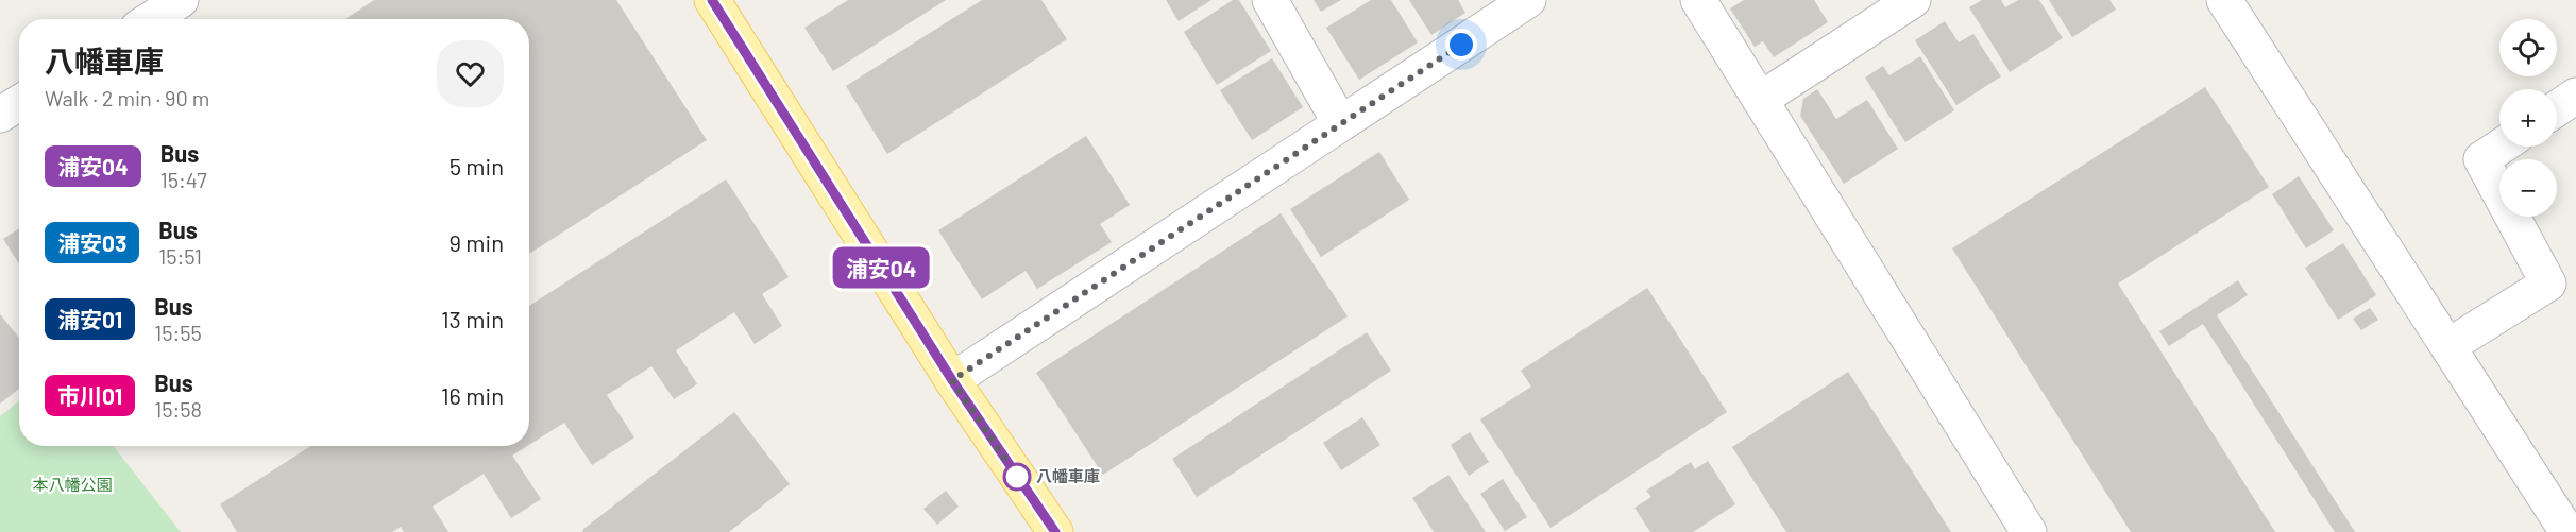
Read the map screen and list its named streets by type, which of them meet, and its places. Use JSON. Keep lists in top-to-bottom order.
{
  "parks": ["本八幡公園"],
  "places": ["八幡車庫"],
  "lines": ["bus line 浦安04"],
  "page": {
    "on_map": "浦安04",
    "map_buttons": ["+", "−"],
    "heading": ["八幡車庫", "Walk · 2 min · 90 m"],
    "list": [
      {
        "mark": "浦安04",
        "name": "Bus",
        "note": "15:47",
        "value": "5 min"
      },
      {
        "mark": "浦安03",
        "name": "Bus",
        "note": "15:51",
        "value": "9 min"
      },
      {
        "mark": "浦安01",
        "name": "Bus",
        "note": "15:55",
        "value": "13 min"
      },
      {
        "mark": "市川01",
        "name": "Bus",
        "note": "15:58",
        "value": "16 min"
      }
    ]
  }
}
